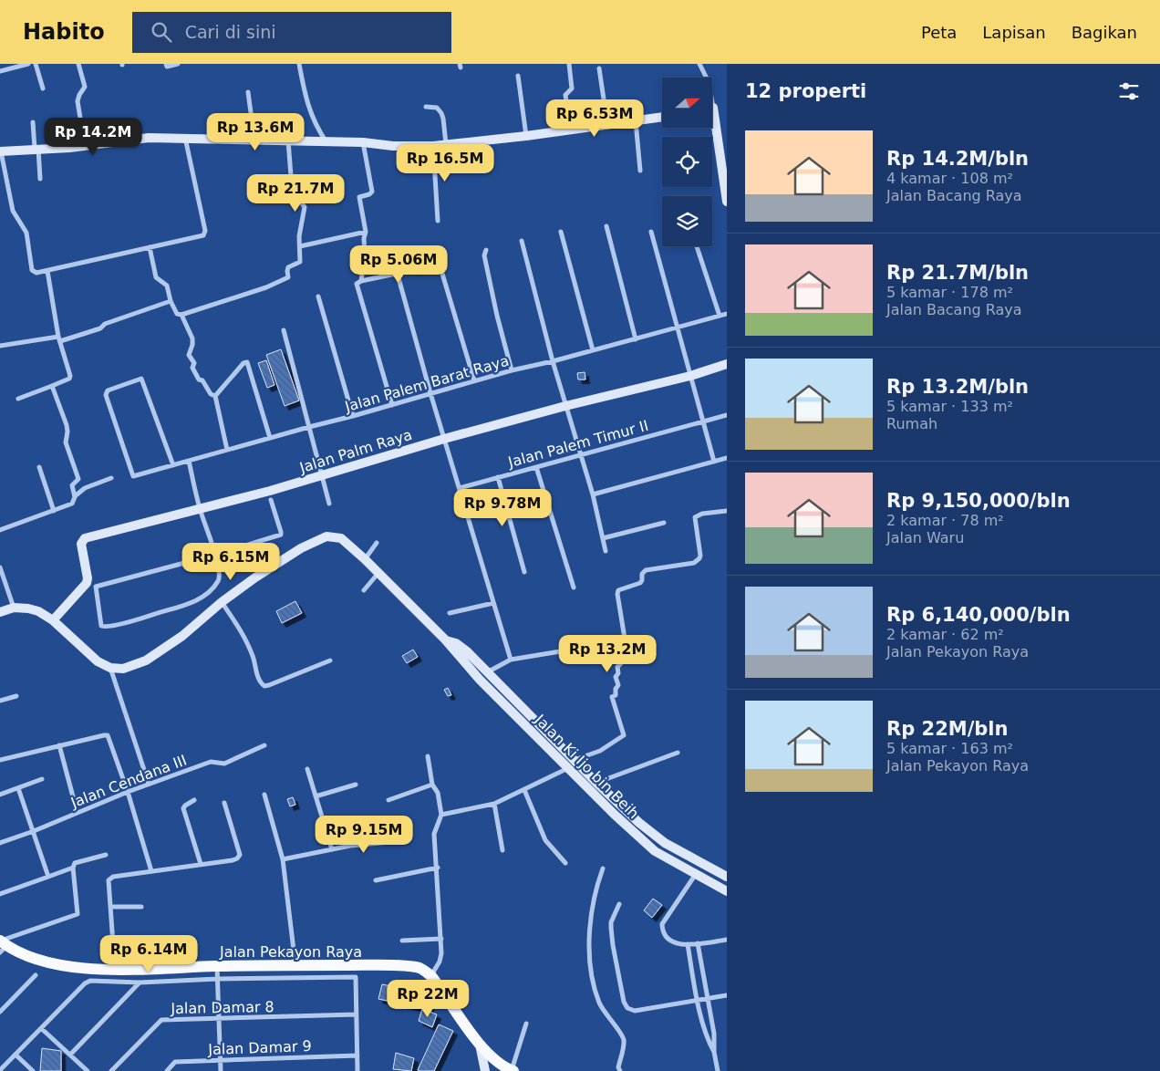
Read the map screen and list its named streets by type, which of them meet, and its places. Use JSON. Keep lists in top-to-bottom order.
{
  "streets": {
    "main road": ["Jalan Pekayon Raya"],
    "street": [
      "Jalan Palem Barat Raya",
      "Jalan Palem Timur II",
      "Jalan Palm Raya",
      "Jalan Ki Ijo bin Beih",
      "Jalan Cendana III",
      "Jalan Damar 8",
      "Jalan Damar 9"
    ]
  },
  "north": "right",
  "page": {
    "header": "Habito",
    "search": "Cari di sini",
    "nav": ["Peta", "Lapisan", "Bagikan"],
    "heading": "12 properti",
    "price": [
      "Rp 6.53M",
      "Rp 13.6M",
      "Rp 14.2M",
      "Rp 16.5M",
      "Rp 21.7M",
      "Rp 5.06M",
      "Rp 9.78M",
      "Rp 6.15M",
      "Rp 13.2M",
      "Rp 9.15M",
      "Rp 6.14M",
      "Rp 22M"
    ],
    "list": [
      {
        "name": "Rp 14.2M/bln",
        "note": "4 kamar · 108 m² · Jalan Bacang Raya"
      },
      {
        "name": "Rp 21.7M/bln",
        "note": "5 kamar · 178 m² · Jalan Bacang Raya"
      },
      {
        "name": "Rp 13.2M/bln",
        "note": "5 kamar · 133 m² · Rumah"
      },
      {
        "name": "Rp 9,150,000/bln",
        "note": "2 kamar · 78 m² · Jalan Waru"
      },
      {
        "name": "Rp 6,140,000/bln",
        "note": "2 kamar · 62 m² · Jalan Pekayon Raya"
      },
      {
        "name": "Rp 22M/bln",
        "note": "5 kamar · 163 m² · Jalan Pekayon Raya"
      }
    ]
  }
}
